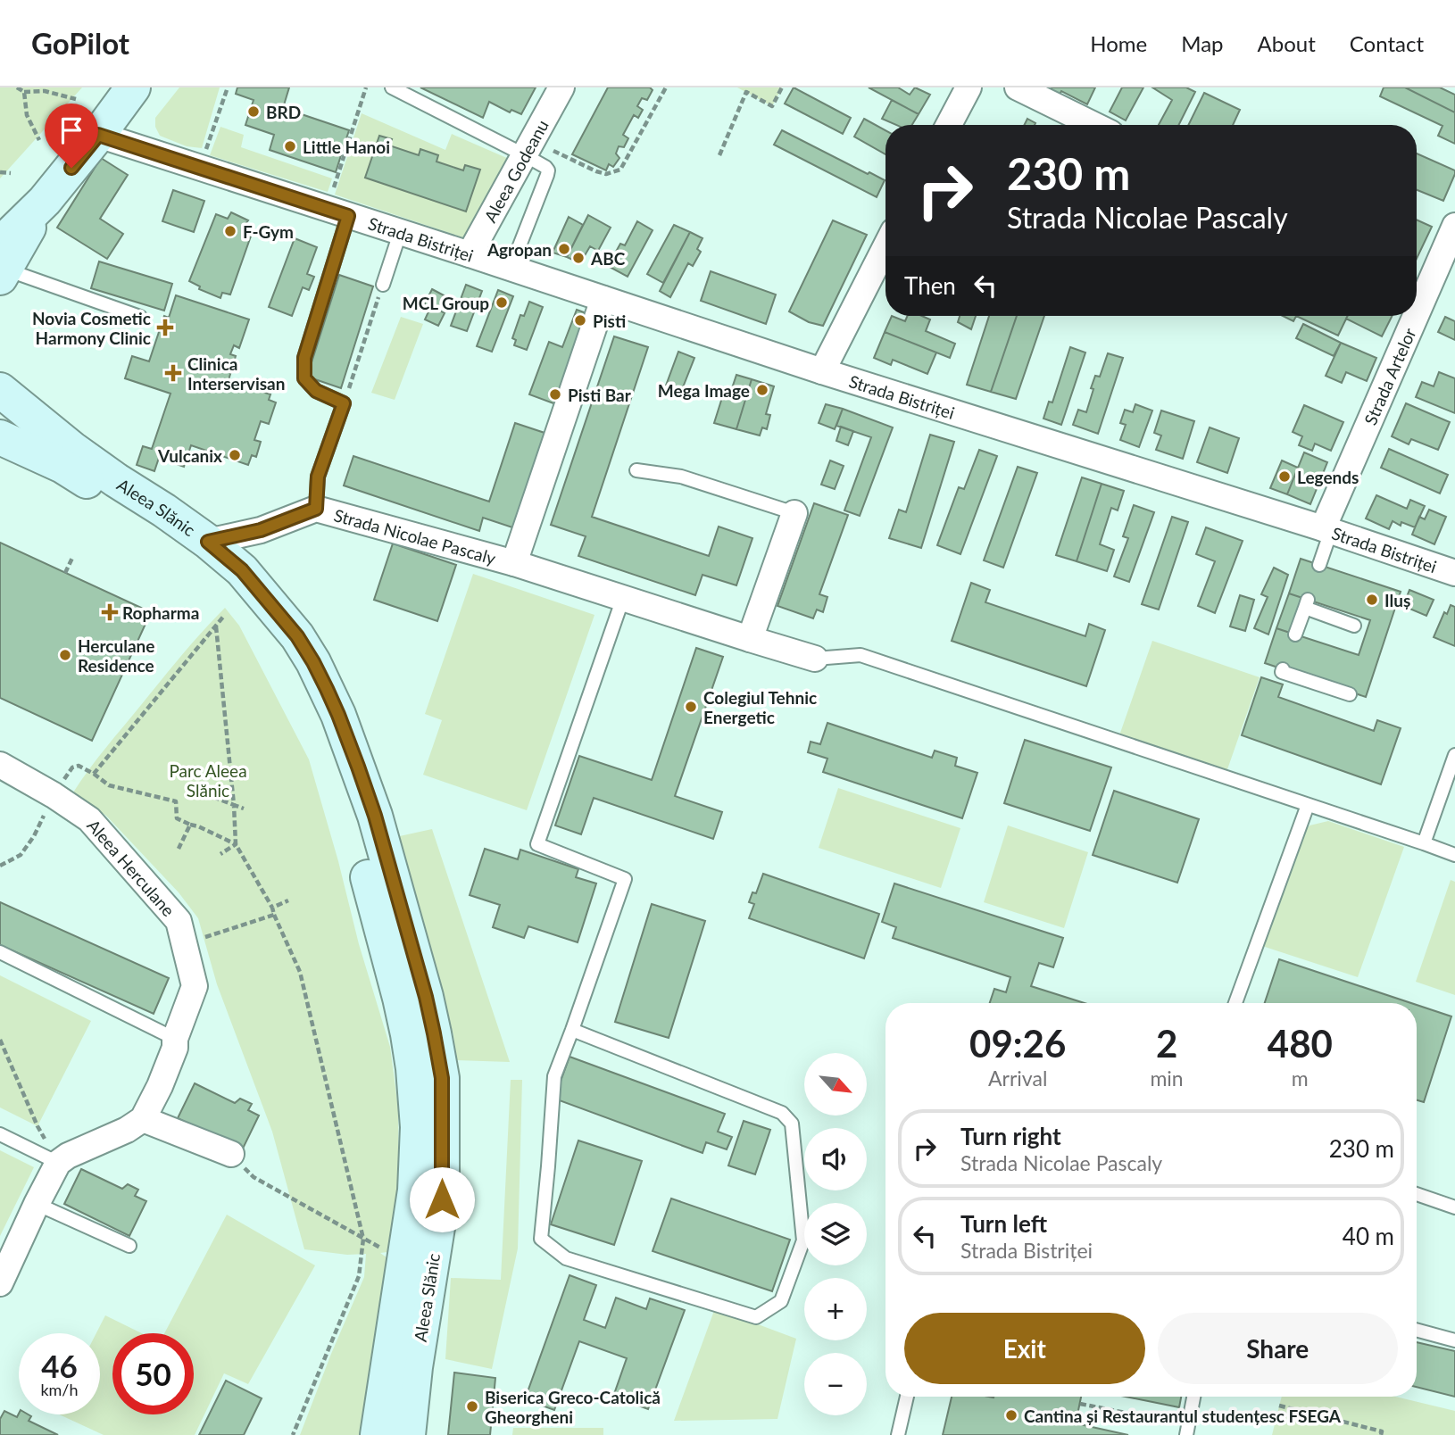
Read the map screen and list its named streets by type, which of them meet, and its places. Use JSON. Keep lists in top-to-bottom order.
{
  "streets": {
    "main road": ["Aleea Slănic"],
    "street": [
      "Aleea Godeanu",
      "Strada Bistriței",
      "Strada Artelor",
      "Strada Nicolae Pascaly",
      "Aleea Herculane"
    ]
  },
  "crossings": [
    ["Aleea Godeanu", "Strada Bistriței"],
    ["Strada Bistriței", "Strada Artelor"],
    ["Strada Bistriței", "Strada Nicolae Pascaly"],
    ["Aleea Slănic", "Strada Nicolae Pascaly"]
  ],
  "parks": ["Parc Aleea Slănic"],
  "places": {
    "other": [
      "BRD",
      "Little Hanoi",
      "F-Gym",
      "Agropan",
      "ABC",
      "MCL Group",
      "Pisti",
      "Mega Image",
      "Pisti Bar",
      "Vulcanix",
      "Legends",
      "Iluș",
      "Herculane Residence",
      "Colegiul Tehnic Energetic",
      "Biserica Greco-Catolică Gheorgheni",
      "Cantina și Restaurantul studențesc FSEGA"
    ],
    "health": ["Novia Cosmetic Harmony Clinic", "Clinica Interservisan", "Ropharma"]
  },
  "north": "bottom right",
  "page": {
    "header": "GoPilot",
    "nav": [
      "Home",
      "Map",
      "About",
      "Contact"
    ],
    "turn": ["230 m", "Strada Nicolae Pascaly"],
    "then": "Then",
    "eta": [
      "09:26",
      "Arrival",
      "2",
      "min",
      "480",
      "m"
    ],
    "map_buttons": ["+", "−"],
    "list": [
      {
        "name": "Turn right",
        "note": "Strada Nicolae Pascaly",
        "value": "230 m"
      },
      {
        "name": "Turn left",
        "note": "Strada Bistriței",
        "value": "40 m"
      }
    ],
    "buttons": ["Exit", "Share"],
    "speed": "46 km/h",
    "limit": "50"
  }
}
